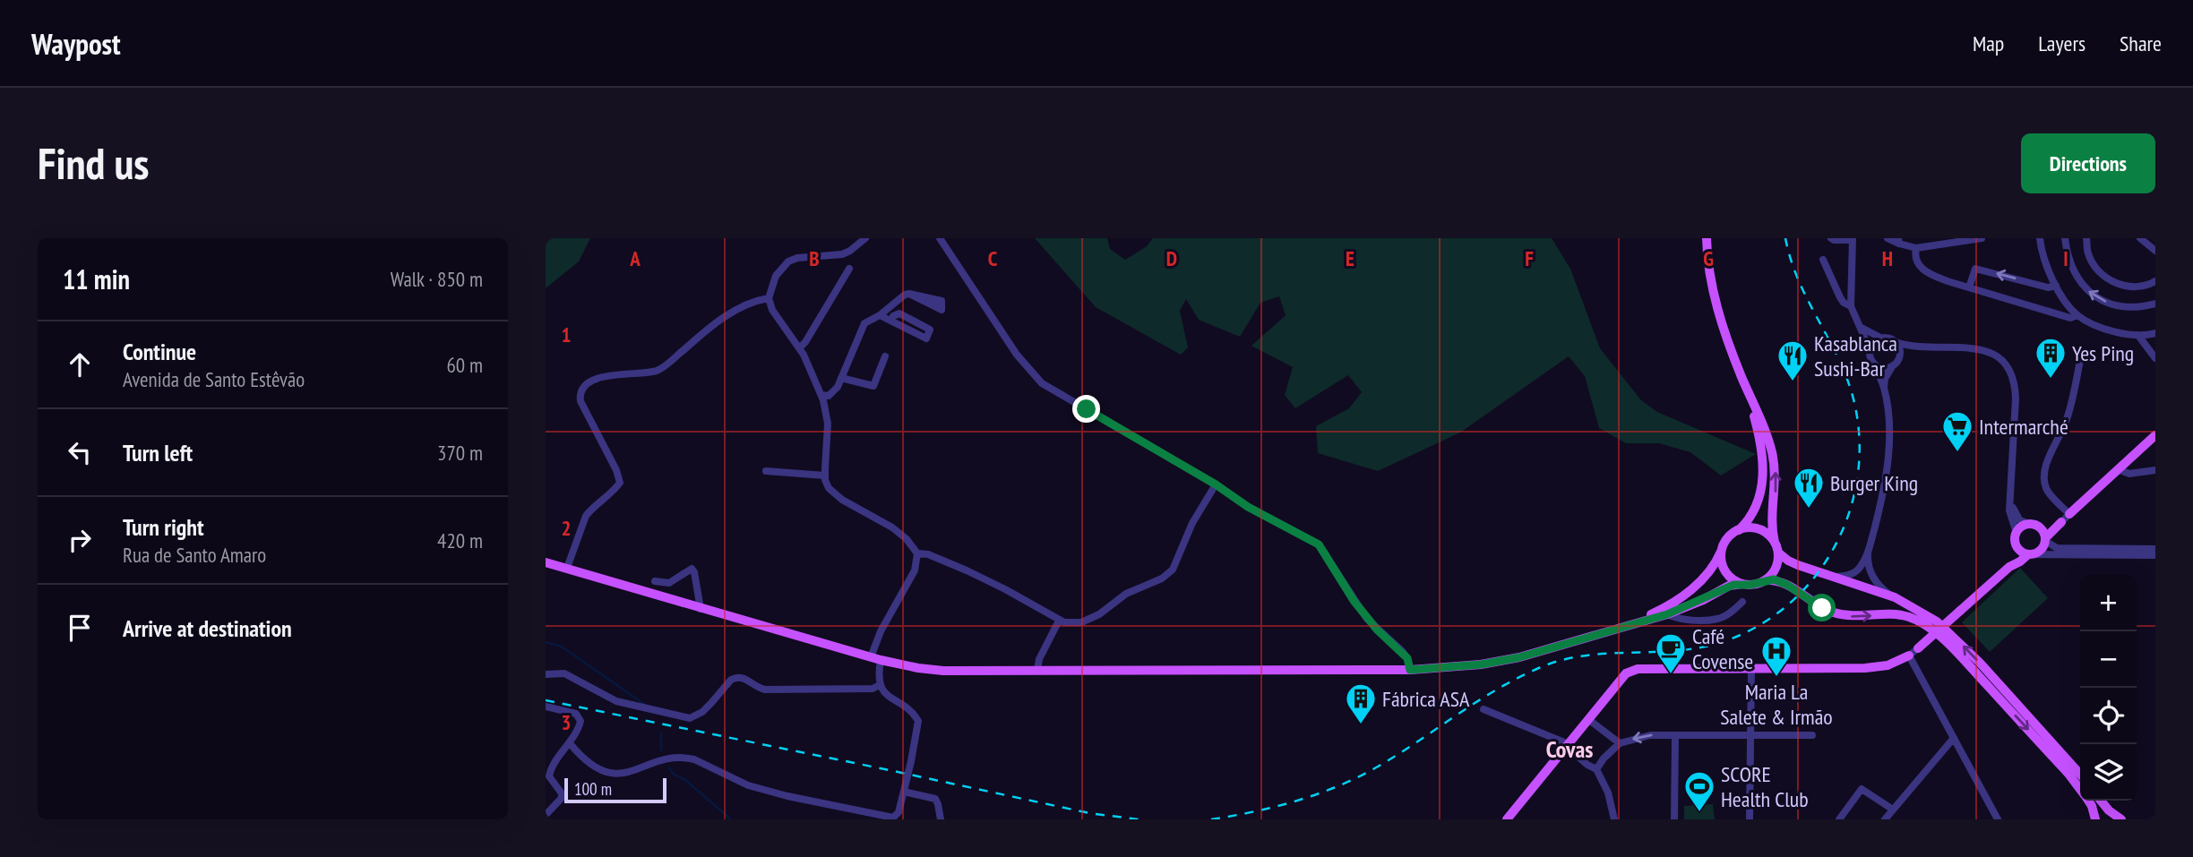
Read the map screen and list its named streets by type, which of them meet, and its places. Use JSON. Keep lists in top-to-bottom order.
{
  "districts": ["Covas"],
  "places": {
    "building": ["Yes Ping", "Fábrica ASA"],
    "restaurant": ["Kasablanca Sushi-Bar", "Burger King"],
    "supermarket": ["Intermarché"],
    "cafe": ["Café Covense"],
    "hospital": ["Maria La Salete & Irmão"],
    "sports": ["SCORE Health Club"]
  },
  "scale_bar": "100 m",
  "page": {
    "header": "Waypost",
    "nav": ["Map", "Layers", "Share"],
    "buttons": "Directions",
    "title": "Find us",
    "heading": ["11 min", "Walk · 850 m"],
    "list": [
      ["Continue", "Avenida de Santo Estêvão", "60 m"],
      ["Turn left", "370 m"],
      ["Turn right", "Rua de Santo Amaro", "420 m"],
      "Arrive at destination"
    ],
    "map_buttons": ["+", "−"],
    "scale": "100 m"
  },
  "grid": {
    "columns": [
      "A",
      "B",
      "C",
      "D",
      "E",
      "F",
      "G",
      "H",
      "I"
    ],
    "rows": ["1", "2", "3"]
  }
}
